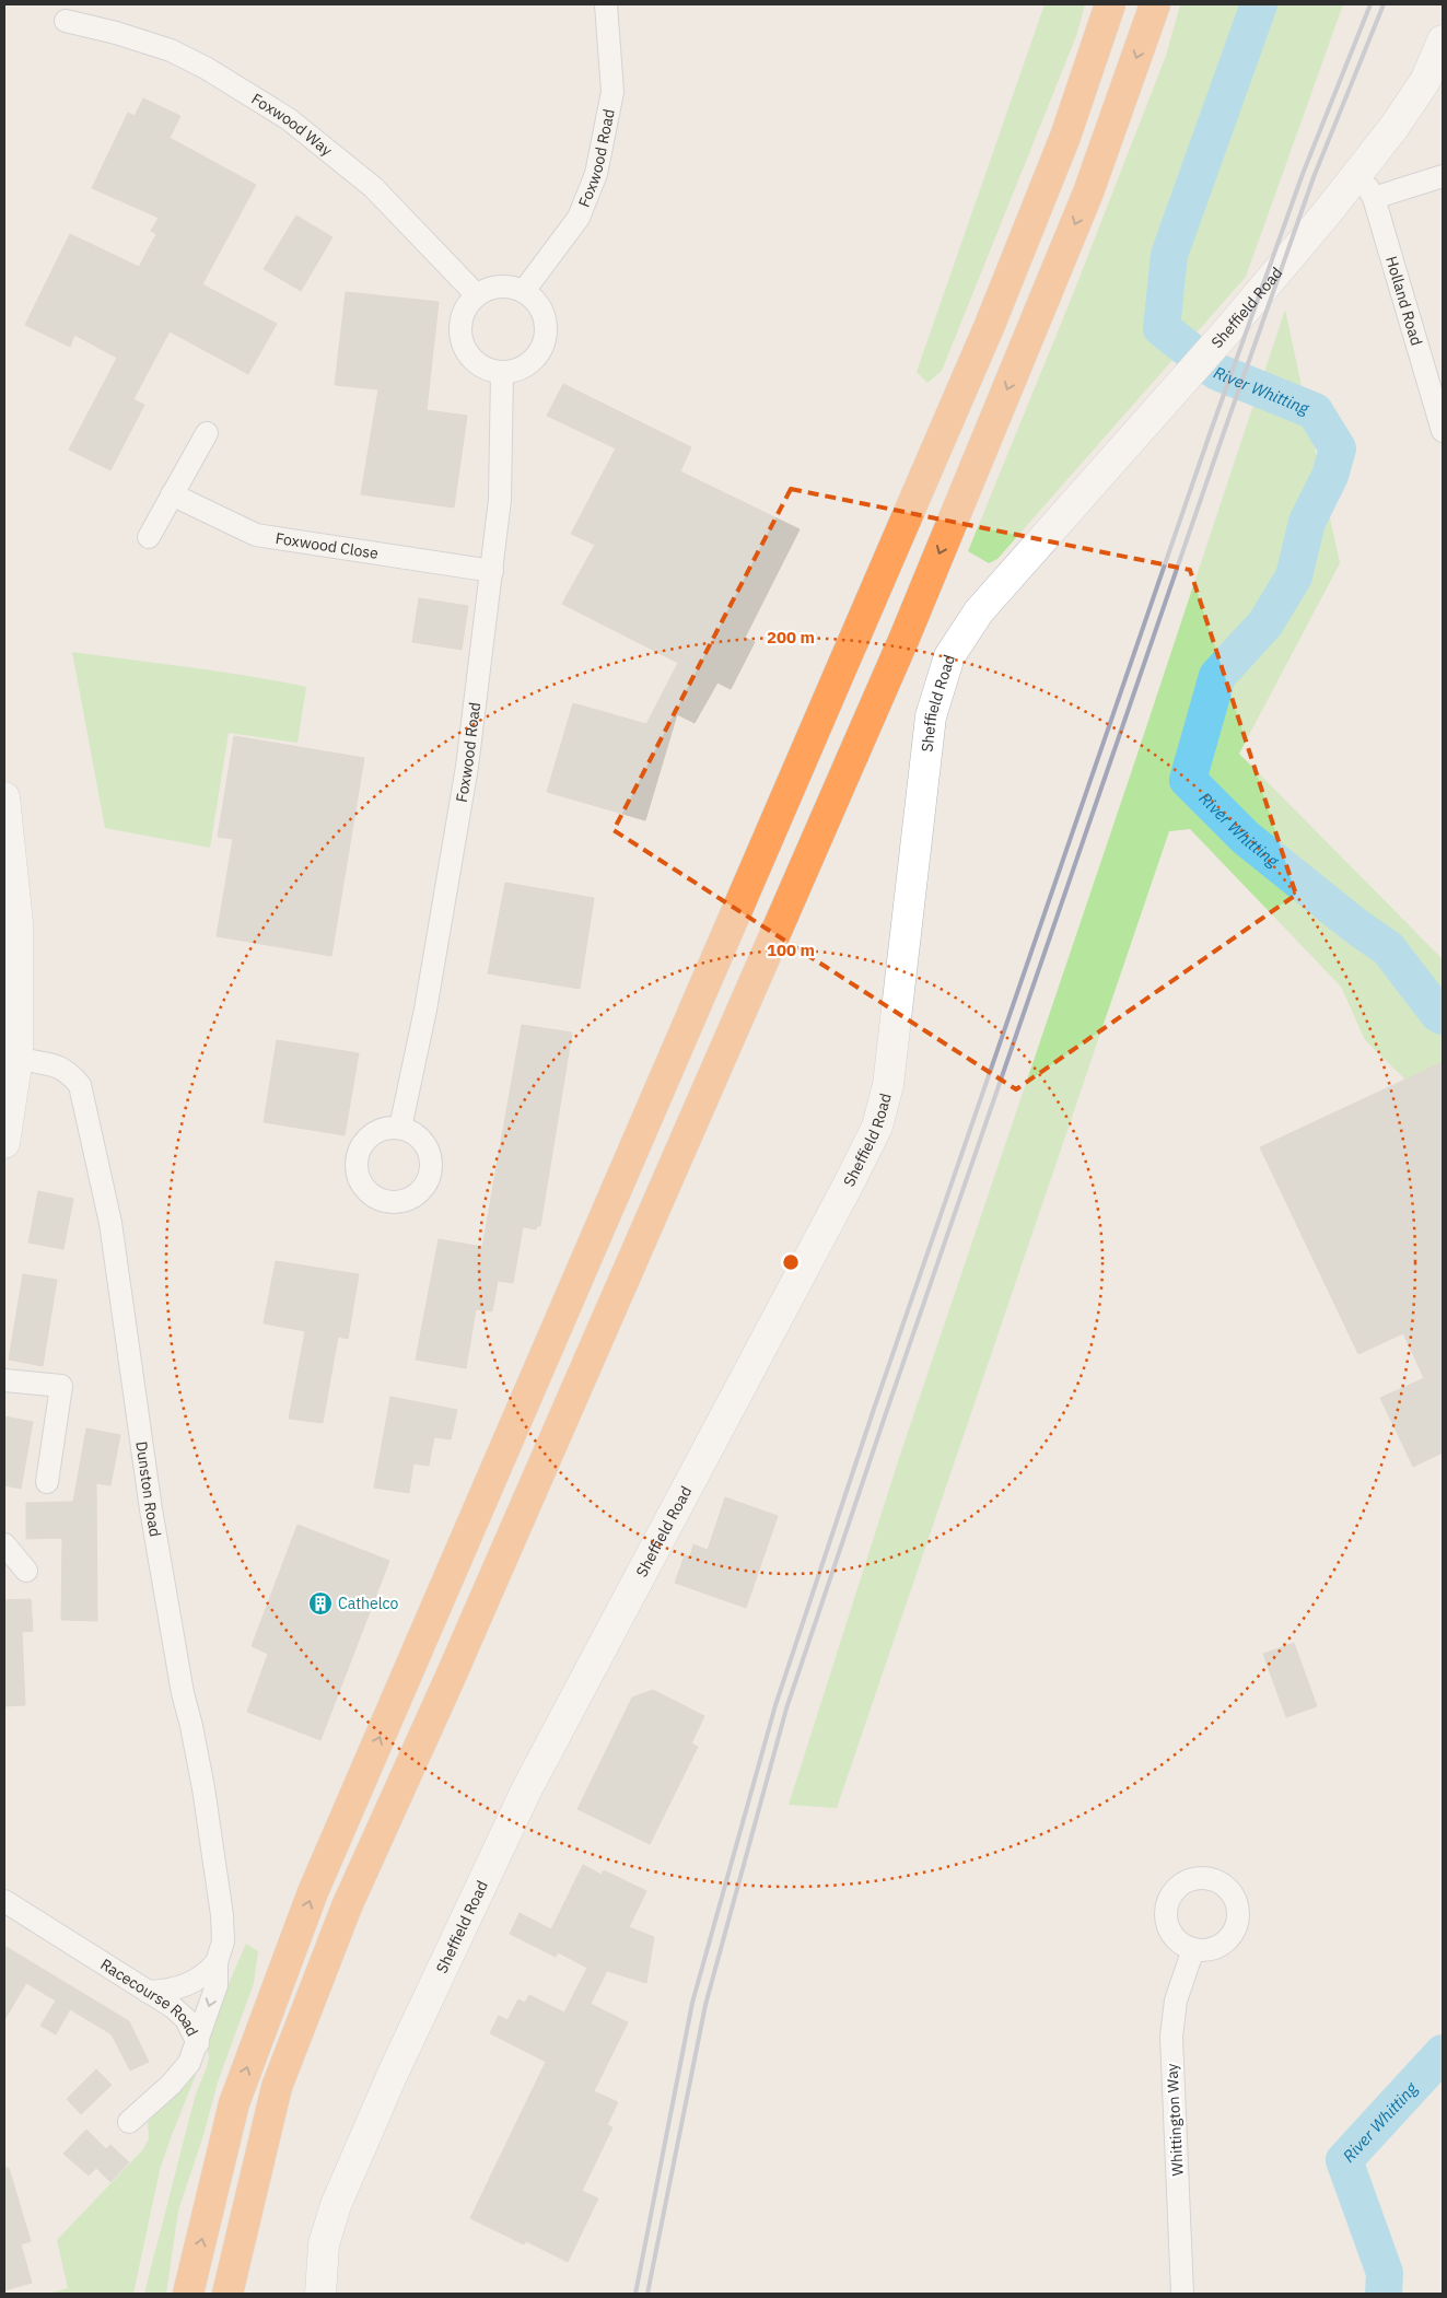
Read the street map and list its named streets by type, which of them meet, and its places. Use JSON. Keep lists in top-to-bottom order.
{
  "streets": {
    "main road": ["Sheffield Road"],
    "street": [
      "Foxwood Way",
      "Foxwood Road",
      "Holland Road",
      "Foxwood Close",
      "Dunston Road",
      "Racecourse Road",
      "Whittington Way"
    ]
  },
  "crossings": [
    ["Foxwood Way", "Foxwood Road"],
    ["Foxwood Road", "Foxwood Close"],
    ["Holland Road", "Sheffield Road"],
    ["Dunston Road", "Racecourse Road"]
  ],
  "water": ["River Whitting"],
  "places": {
    "building": ["Cathelco"]
  },
  "rings": ["200 m", "100 m"]
}
